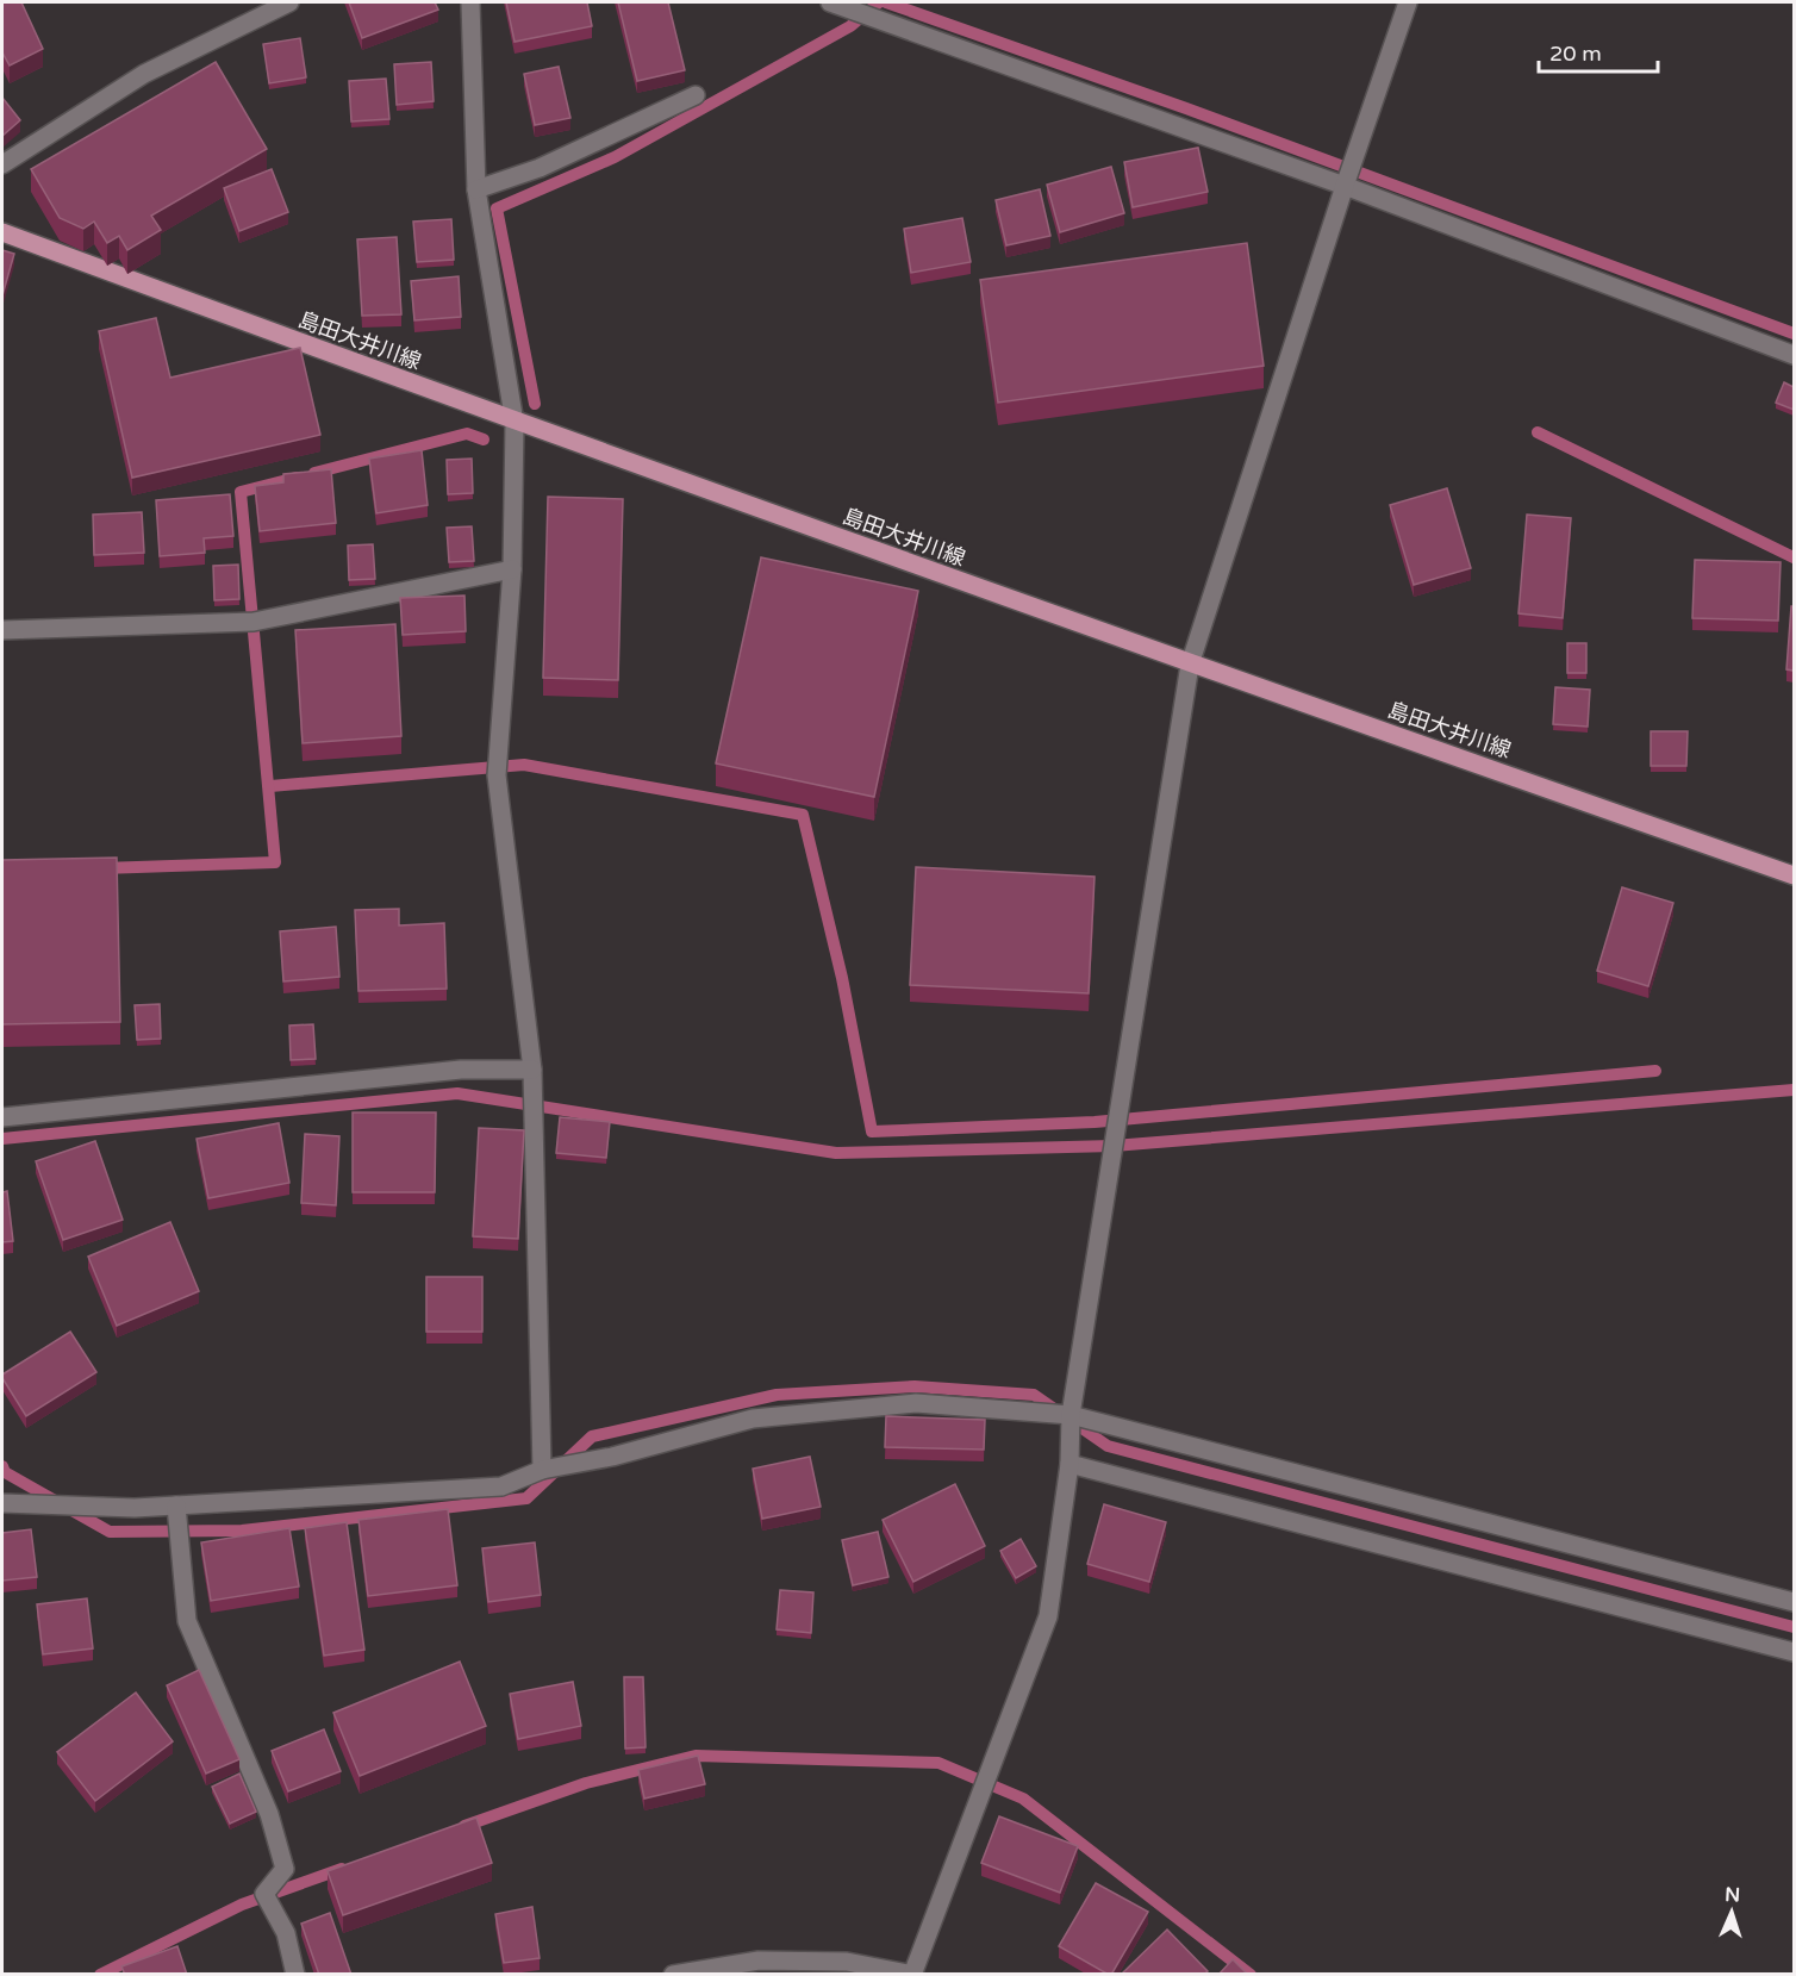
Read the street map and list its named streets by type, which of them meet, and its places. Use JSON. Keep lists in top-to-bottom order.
{
  "streets": {
    "main road": ["島田大井川線"]
  },
  "scale_bar": "20 m",
  "north": "top"
}
